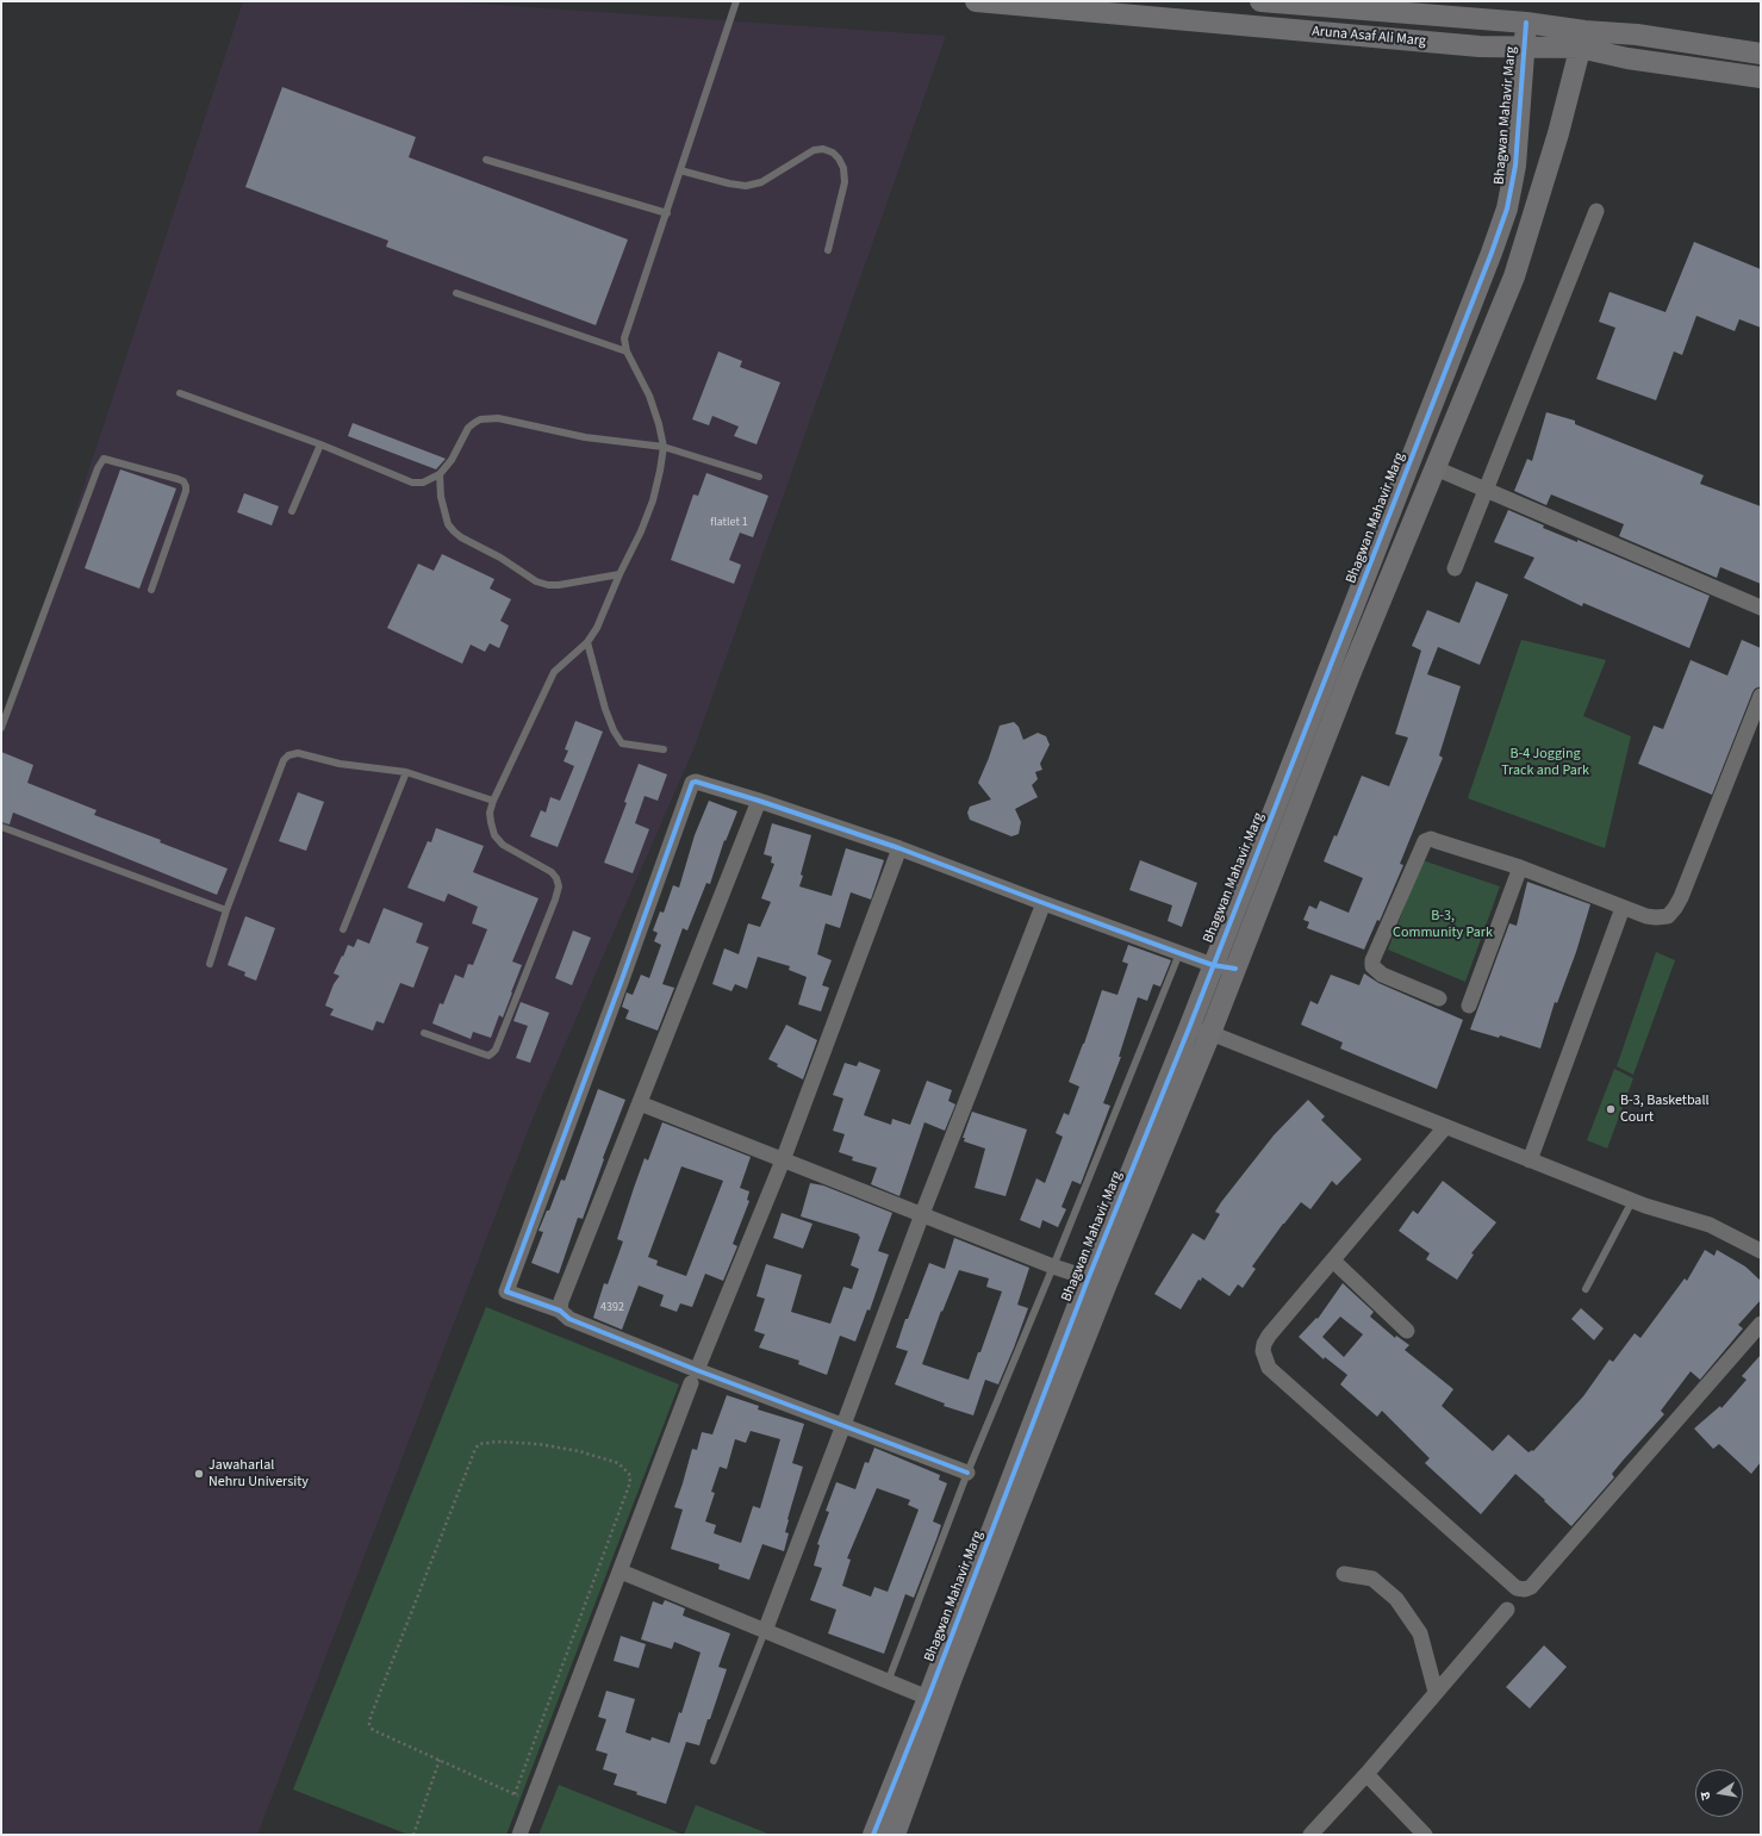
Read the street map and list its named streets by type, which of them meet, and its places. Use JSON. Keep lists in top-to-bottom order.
{
  "streets": {
    "street": ["Aruna Asaf Ali Marg", "Bhagwan Mahavir Marg"]
  },
  "crossings": [
    ["Aruna Asaf Ali Marg", "Bhagwan Mahavir Marg"]
  ],
  "parks": ["B-4 Jogging Track and Park", "B-3, Community Park"],
  "places": ["B-3, Basketball Court", "Jawaharlal Nehru University"],
  "house_numbers": ["flatlet 1", "4392"],
  "north": "left"
}
